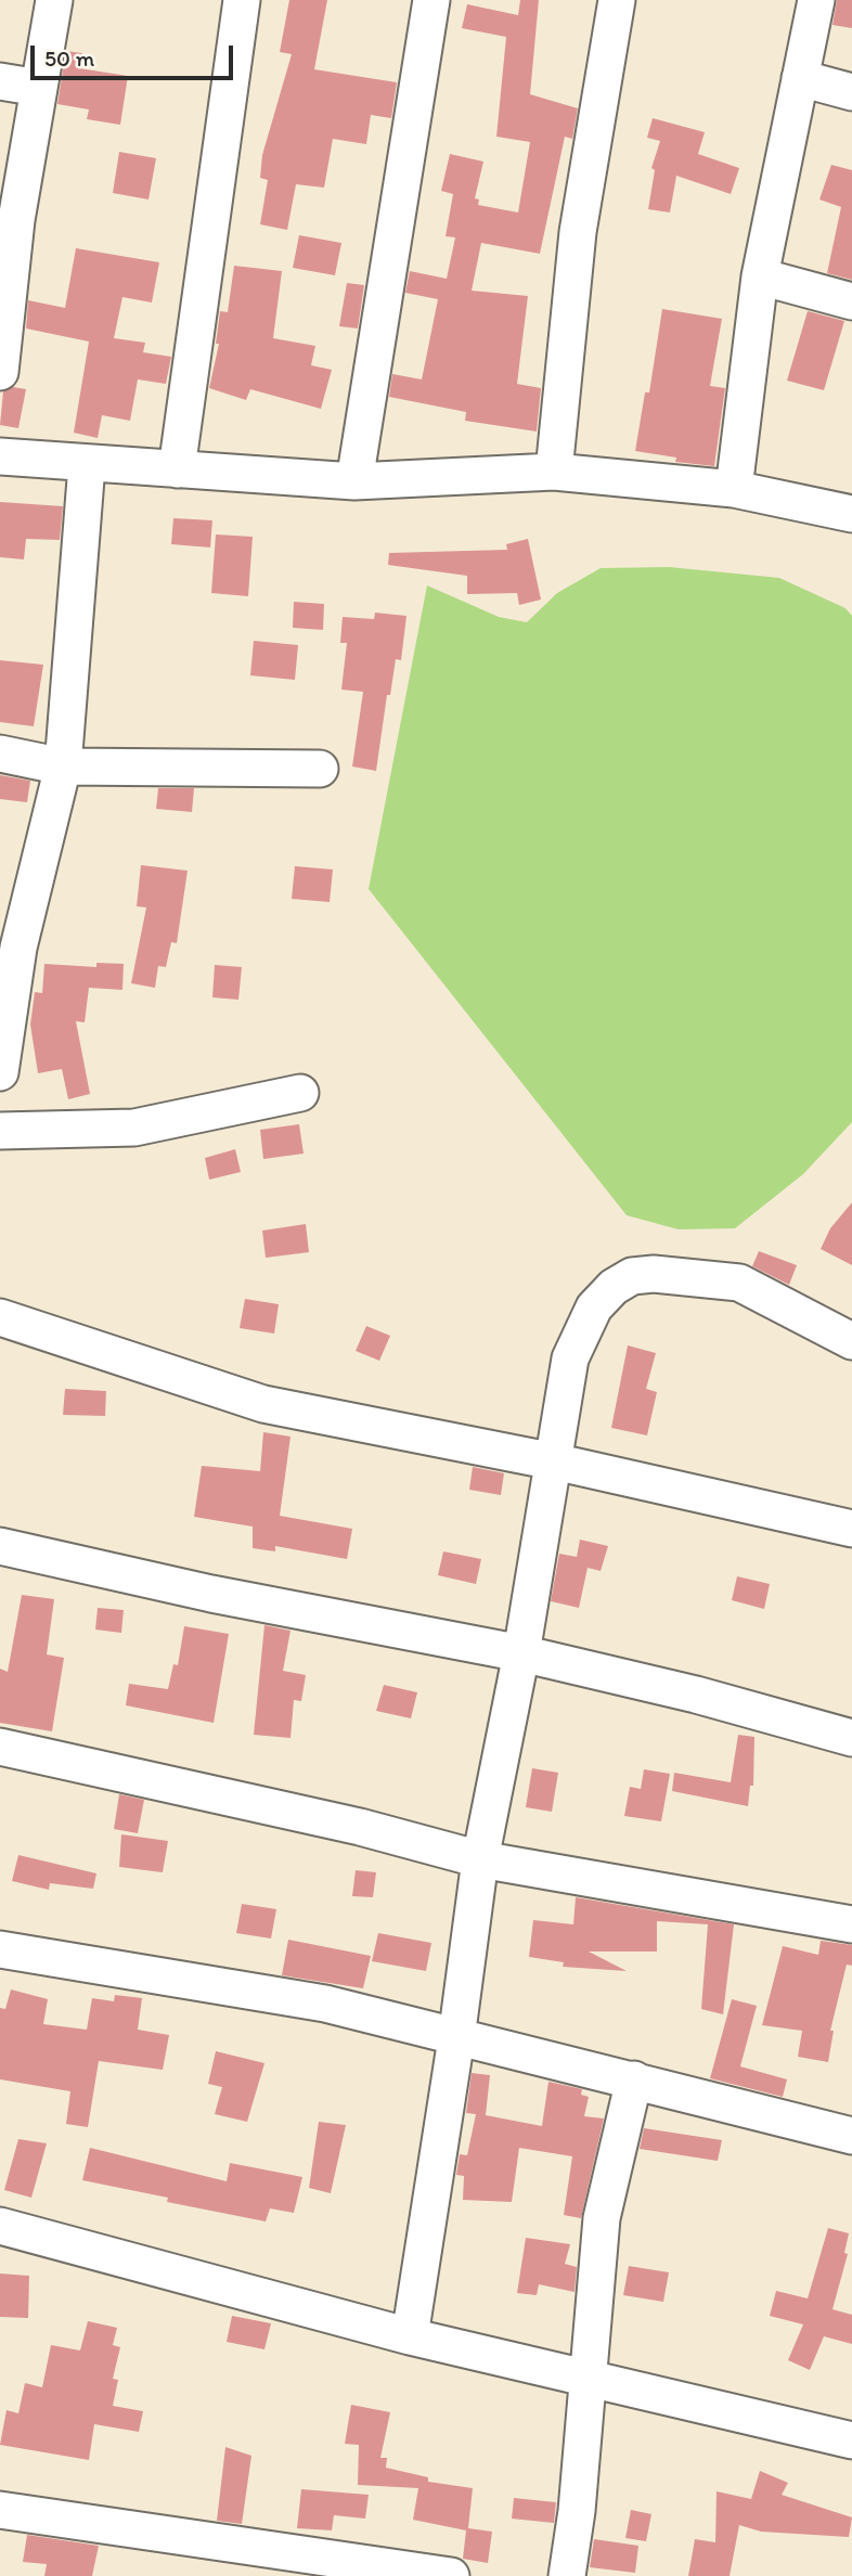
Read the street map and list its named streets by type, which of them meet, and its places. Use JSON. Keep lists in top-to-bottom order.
{
  "scale_bar": "50 m"
}
